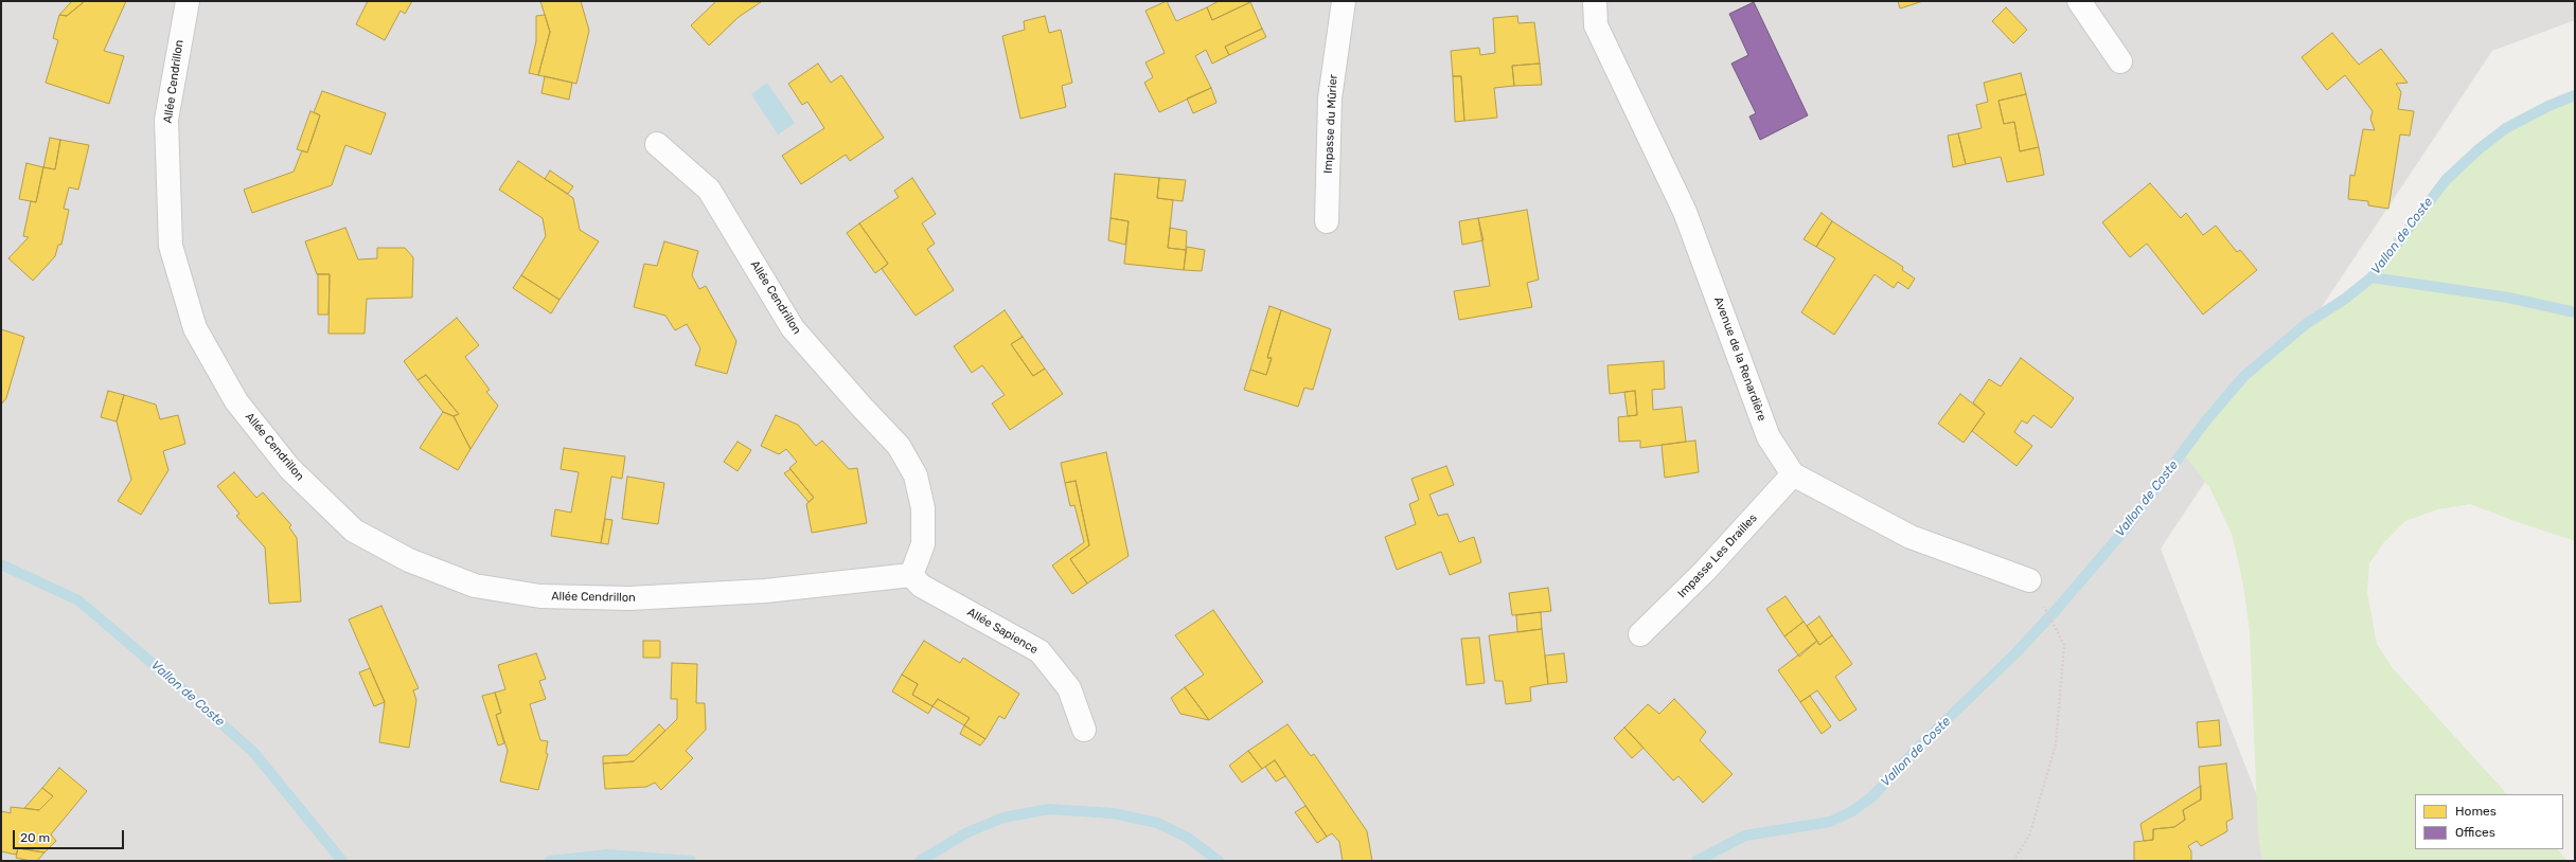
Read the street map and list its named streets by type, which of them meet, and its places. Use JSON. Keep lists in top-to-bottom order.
{
  "streets": {
    "street": [
      "Allée Cendrillon",
      "Impasse du Mûrier",
      "Avenue de la Renardière",
      "Impasse Les Drailles",
      "Allée Sapience"
    ]
  },
  "crossings": [
    ["Allée Cendrillon", "Allée Sapience"],
    ["Avenue de la Renardière", "Impasse Les Drailles"]
  ],
  "water": ["Vallon de Coste"],
  "legend": ["Homes", "Offices"],
  "scale_bar": "20 m"
}
